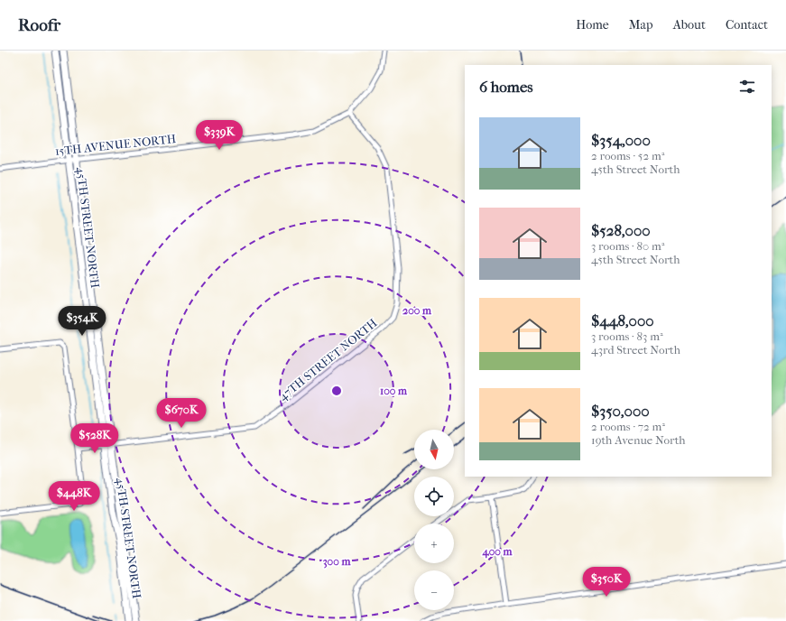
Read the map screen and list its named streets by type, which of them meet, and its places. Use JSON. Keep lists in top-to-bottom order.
{
  "streets": {
    "main road": ["45TH STREET NORTH"],
    "street": ["15TH AVENUE NORTH", "47TH STREET NORTH"]
  },
  "crossings": [
    ["15TH AVENUE NORTH", "45TH STREET NORTH"],
    ["15TH AVENUE NORTH", "47TH STREET NORTH"],
    ["45TH STREET NORTH", "47TH STREET NORTH"]
  ],
  "north": "bottom",
  "page": {
    "header": "Roofr",
    "nav": [
      "Home",
      "Map",
      "About",
      "Contact"
    ],
    "heading": "6 homes",
    "list": [
      {
        "name": "$354,000",
        "note": "2 rooms · 52 m² · 45th Street North"
      },
      {
        "name": "$528,000",
        "note": "3 rooms · 80 m² · 45th Street North"
      },
      {
        "name": "$448,000",
        "note": "3 rooms · 83 m² · 43rd Street North"
      },
      {
        "name": "$350,000",
        "note": "2 rooms · 72 m² · 19th Avenue North"
      }
    ],
    "price": [
      "$339K",
      "$354K",
      "$670K",
      "$528K",
      "$448K",
      "$350K"
    ],
    "map_buttons": ["+", "−"]
  },
  "rings": [
    "200 m",
    "100 m",
    "400 m",
    "300 m"
  ]
}
